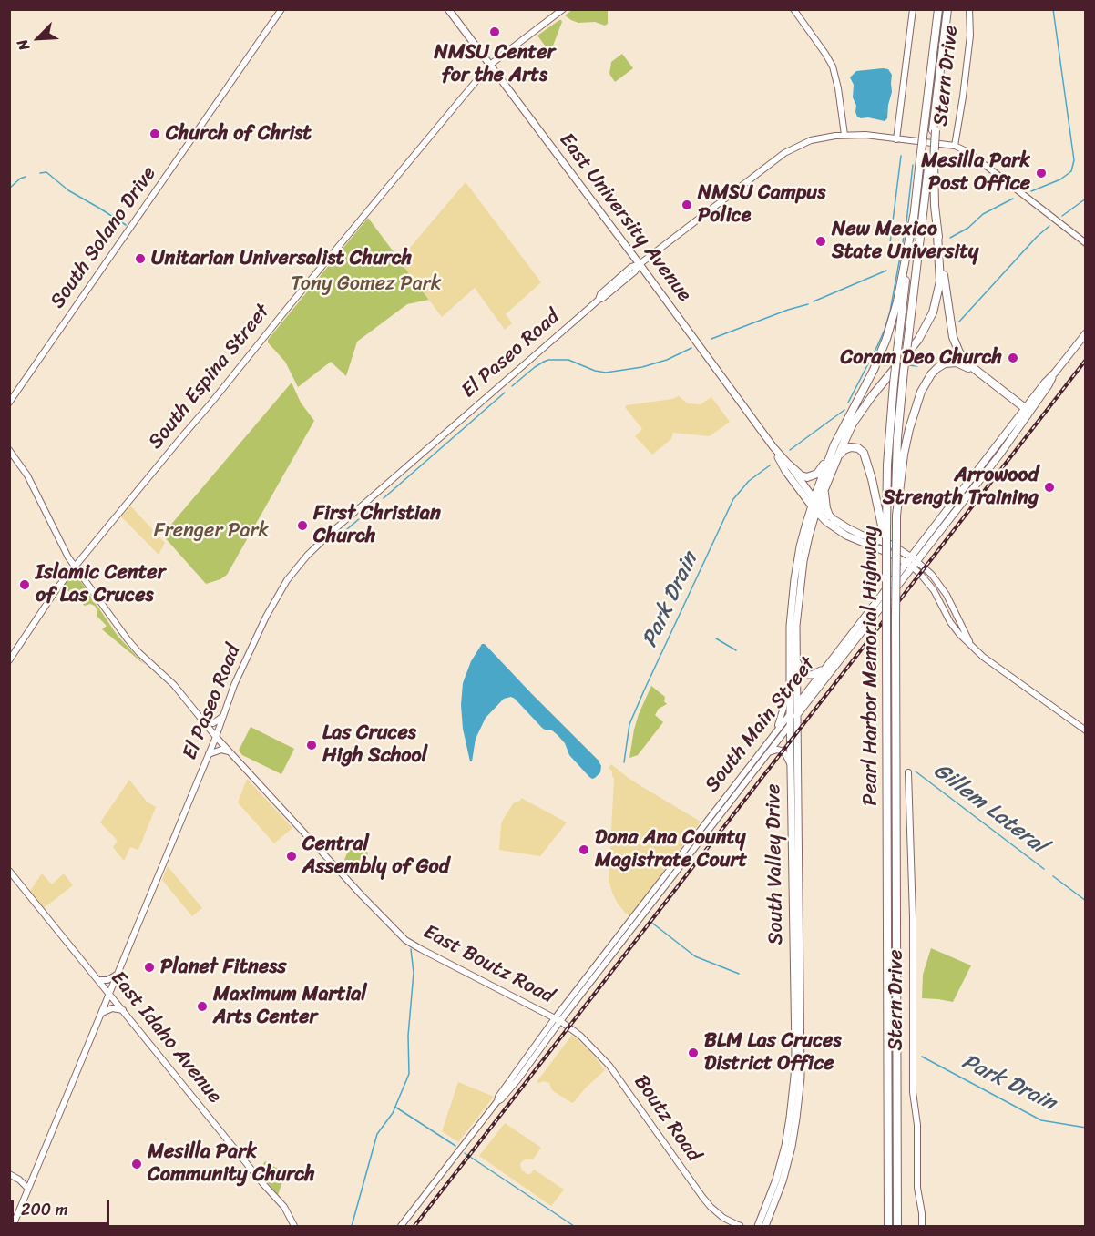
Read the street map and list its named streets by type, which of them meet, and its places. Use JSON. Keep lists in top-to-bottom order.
{
  "streets": {
    "highway": ["Pearl Harbor Memorial Highway"],
    "main road": [
      "Stern Drive",
      "East University Avenue",
      "South Solano Drive",
      "El Paseo Road",
      "South Espina Street",
      "South Main Street",
      "South Valley Drive",
      "East Boutz Road",
      "East Idaho Avenue",
      "Boutz Road"
    ]
  },
  "crossings": [
    ["Stern Drive", "El Paseo Road"],
    ["East University Avenue", "El Paseo Road"],
    ["East University Avenue", "South Espina Street"],
    ["East University Avenue", "South Main Street"],
    ["East University Avenue", "South Valley Drive"],
    ["El Paseo Road", "East Boutz Road"],
    ["El Paseo Road", "East Idaho Avenue"],
    ["South Espina Street", "East Boutz Road"],
    ["South Main Street", "South Valley Drive"],
    ["South Main Street", "East Boutz Road"],
    ["East Boutz Road", "Boutz Road"]
  ],
  "water": ["Park Drain", "Gillem Lateral"],
  "parks": ["Tony Gomez Park", "Frenger Park"],
  "places": [
    "NMSU Center for the Arts",
    "Church of Christ",
    "Mesilla Park Post Office",
    "NMSU Campus Police",
    "New Mexico State University",
    "Unitarian Universalist Church",
    "Coram Deo Church",
    "Arrowood Strength Training",
    "First Christian Church",
    "Islamic Center of Las Cruces",
    "Las Cruces High School",
    "Dona Ana County Magistrate Court",
    "Central Assembly of God",
    "Planet Fitness",
    "Maximum Martial Arts Center",
    "BLM Las Cruces District Office",
    "Mesilla Park Community Church"
  ],
  "scale_bar": "200 m",
  "north": "bottom left"
}
